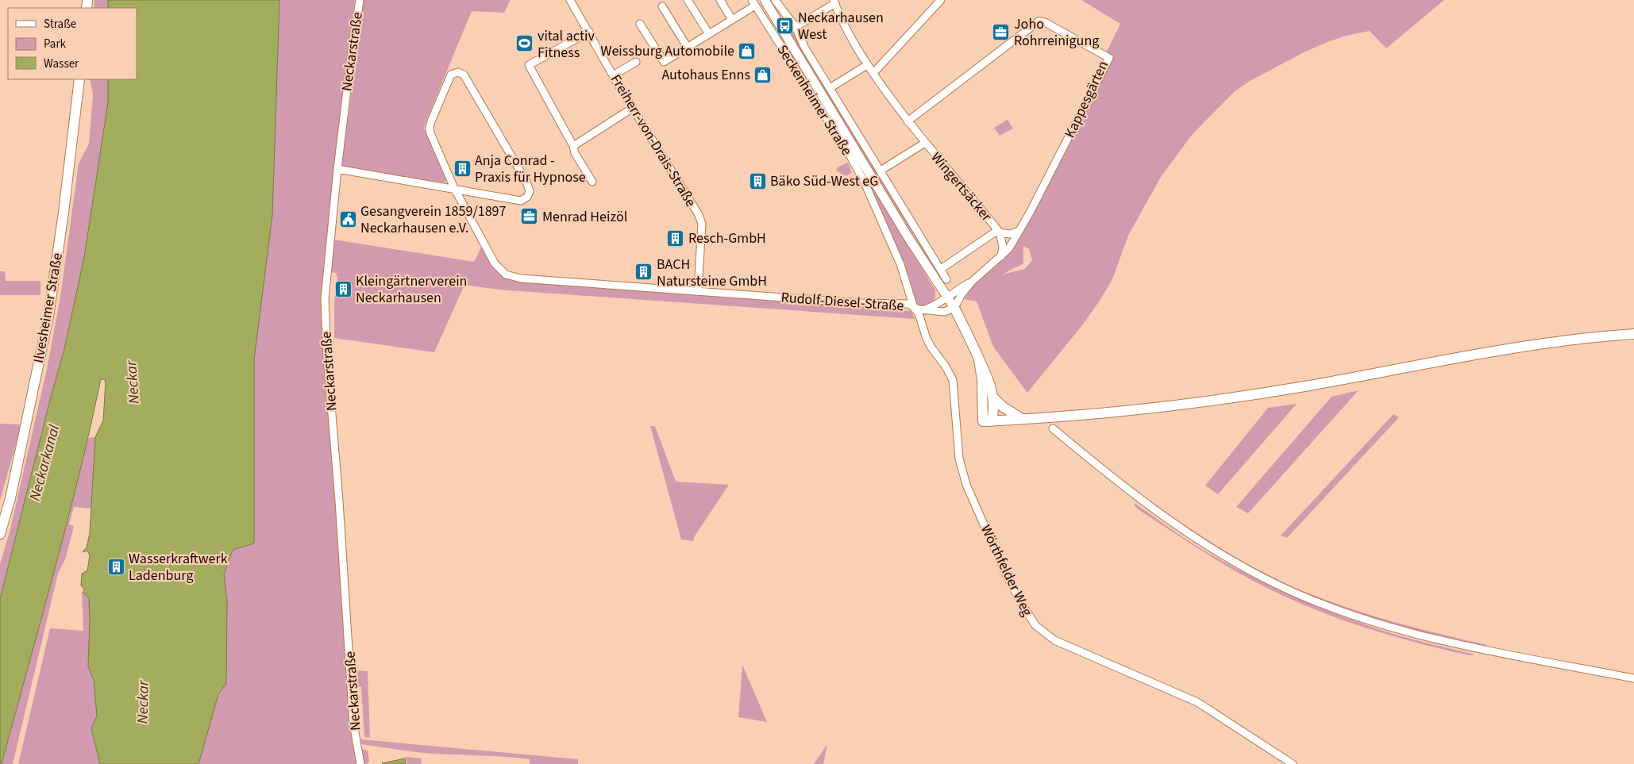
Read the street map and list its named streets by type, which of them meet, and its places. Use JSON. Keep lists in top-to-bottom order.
{
  "streets": {
    "main road": ["Ilvesheimer Straße"],
    "street": [
      "Neckarstraße",
      "Kappesgärten",
      "Seckenheimer Straße",
      "Freiherr-von-Drais-Straße",
      "Wingertsäcker",
      "Rudolf-Diesel-Straße",
      "Wörthfelder Weg"
    ]
  },
  "crossings": [
    ["Kappesgärten", "Wingertsäcker"],
    ["Kappesgärten", "Rudolf-Diesel-Straße"],
    ["Seckenheimer Straße", "Rudolf-Diesel-Straße"],
    ["Seckenheimer Straße", "Wörthfelder Weg"],
    ["Freiherr-von-Drais-Straße", "Rudolf-Diesel-Straße"],
    ["Rudolf-Diesel-Straße", "Wörthfelder Weg"]
  ],
  "water": ["Neckar", "Neckarkanal"],
  "places": {
    "bus stop": ["Neckarhausen West"],
    "office": ["Joho Rohrreinigung", "Menrad Heizöl"],
    "sports": ["vital activ Fitness"],
    "shop": ["Weissburg Automobile", "Autohaus Enns"],
    "building": [
      "Anja Conrad - Praxis für Hypnose",
      "Bäko Süd-West eG",
      "Resch-GmbH",
      "BACH Natursteine GmbH",
      "Kleingärtnerverein Neckarhausen",
      "Wasserkraftwerk Ladenburg"
    ],
    "public building": ["Gesangverein 1859/1897 Neckarhausen e.V."]
  },
  "legend": ["Straße", "Park", "Wasser"]
}
